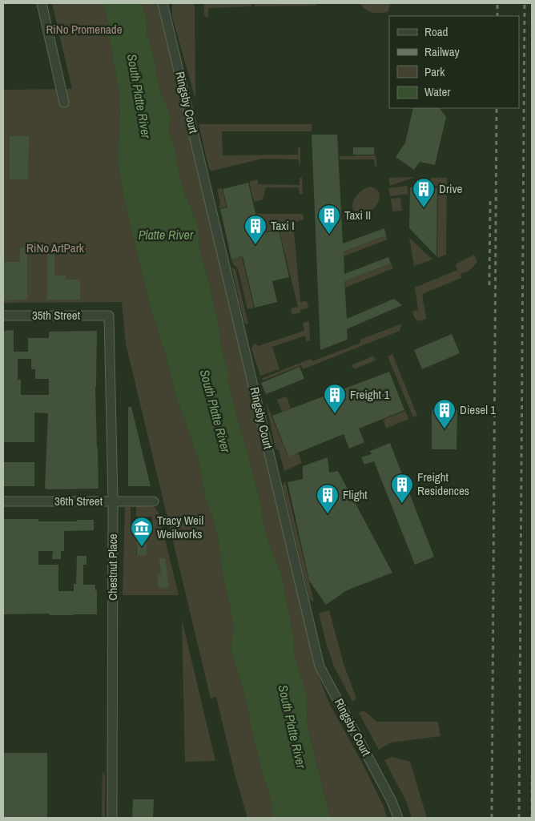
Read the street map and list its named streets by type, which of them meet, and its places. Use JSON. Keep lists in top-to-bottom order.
{
  "streets": {
    "street": [
      "Ringsby Court",
      "35th Street",
      "36th Street",
      "Chestnut Place"
    ]
  },
  "crossings": [
    ["35th Street", "Chestnut Place"],
    ["36th Street", "Chestnut Place"]
  ],
  "water": ["South Platte River", "Platte River"],
  "parks": ["RiNo Promenade", "RiNo ArtPark"],
  "places": {
    "building": [
      "Drive",
      "Taxi II",
      "Taxi I",
      "Freight 1",
      "Diesel 1",
      "Freight Residences",
      "Flight"
    ],
    "museum": ["Tracy Weil Weilworks"]
  },
  "legend": [
    "Road",
    "Railway",
    "Park",
    "Water"
  ]
}
